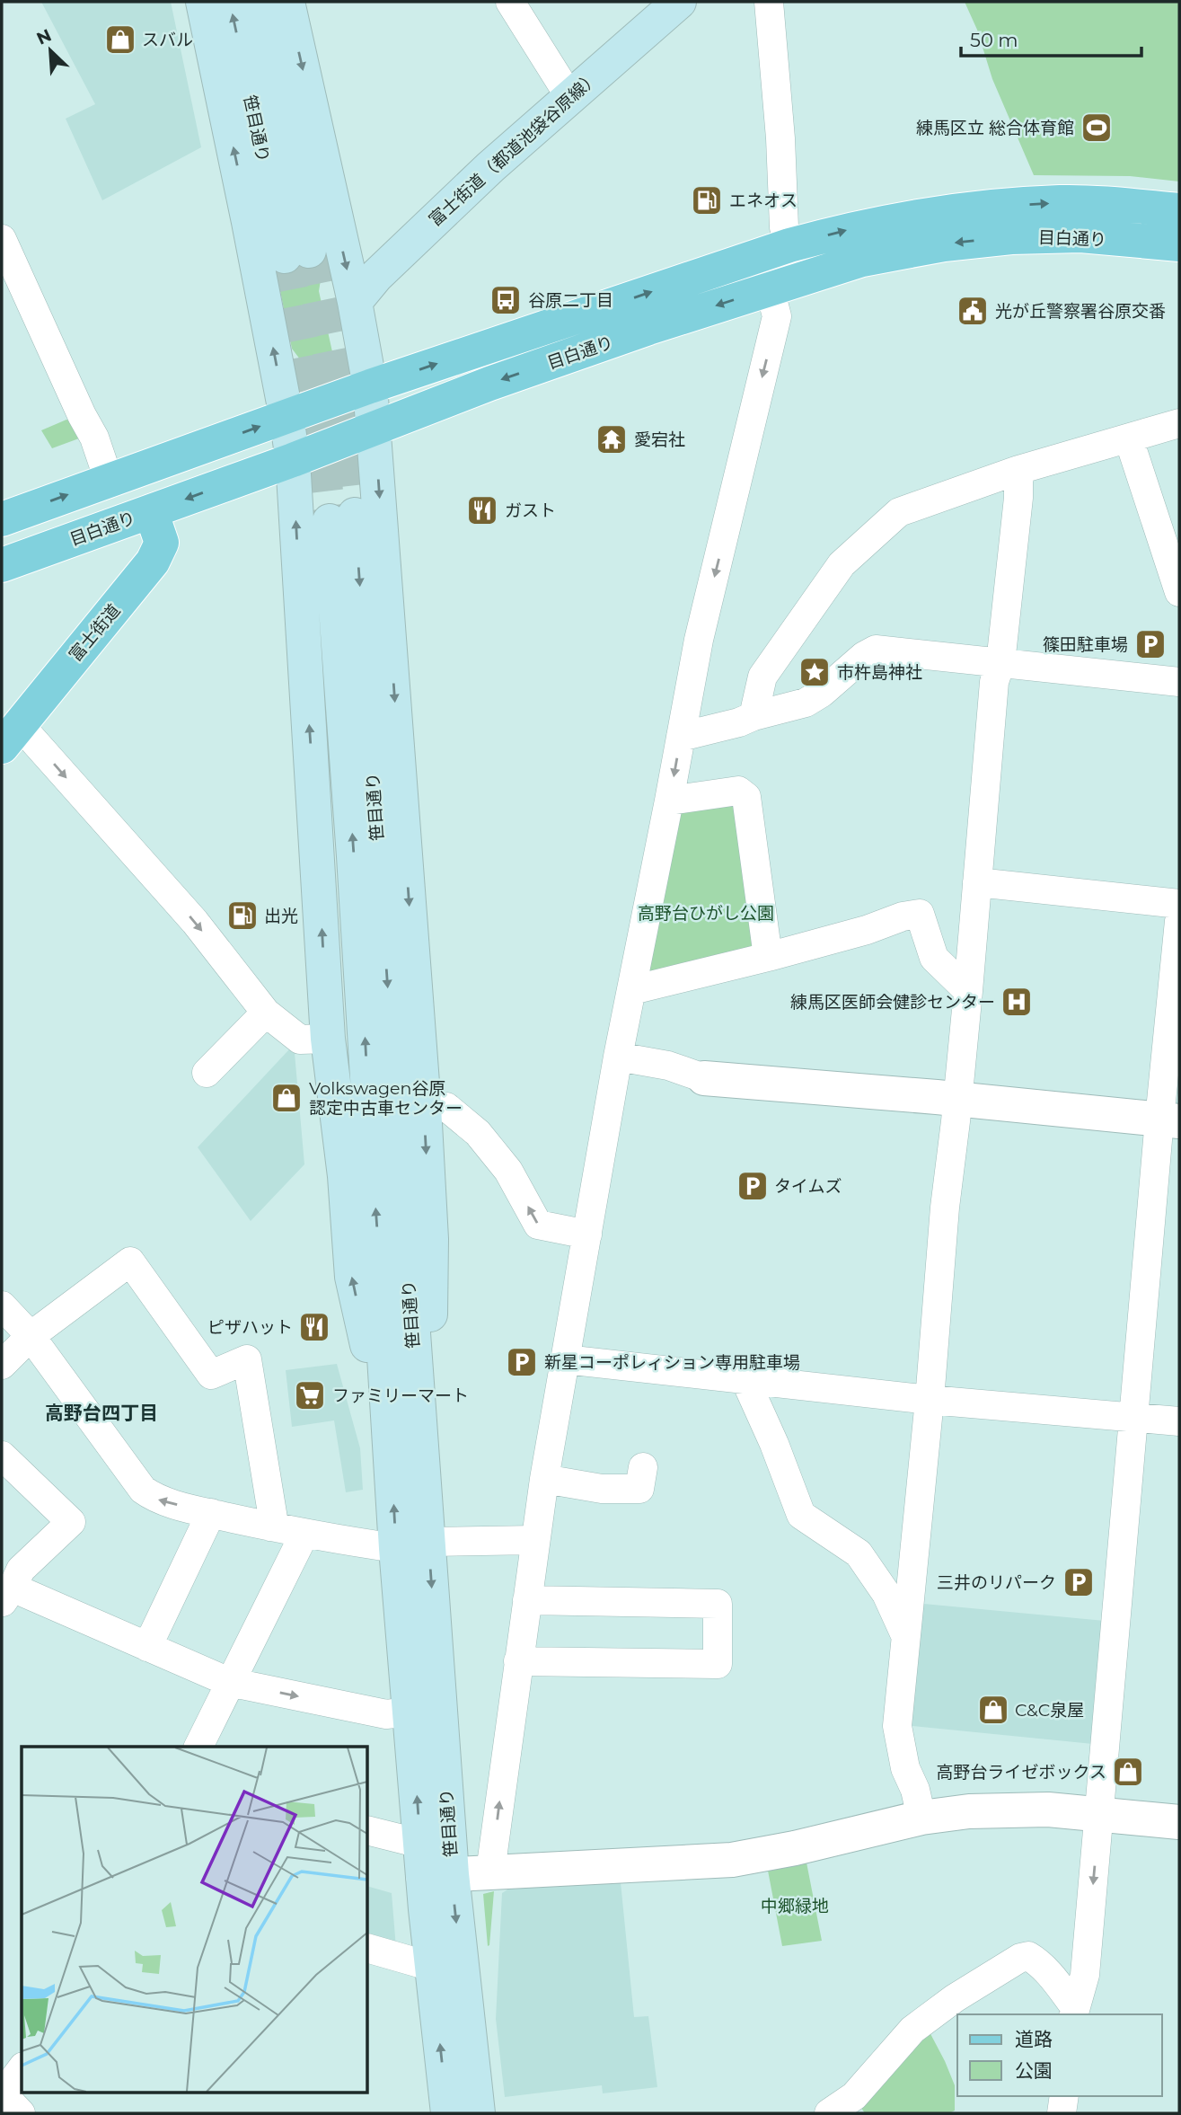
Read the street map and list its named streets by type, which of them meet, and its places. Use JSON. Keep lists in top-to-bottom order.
{
  "streets": {
    "main road": [
      "笹目通り",
      "富士街道（都道池袋谷原線）",
      "目白通り",
      "富士街道"
    ]
  },
  "crossings": [
    ["目白通り", "富士街道"]
  ],
  "districts": ["高野台四丁目"],
  "parks": ["高野台ひがし公園", "中郷緑地"],
  "places": {
    "shop": [
      "スバル",
      "Volkswagen谷原 認定中古車センター",
      "C&C泉屋",
      "高野台ライゼボックス"
    ],
    "sports": ["練馬区立 総合体育館"],
    "fuel station": ["エネオス", "出光"],
    "bus stop": ["谷原二丁目"],
    "public building": ["光が丘警察署谷原交番"],
    "temple": ["愛宕社"],
    "restaurant": ["ガスト", "ピザハット"],
    "parking": [
      "篠田駐車場",
      "タイムズ",
      "新星コーポレィション専用駐車場",
      "三井のリパーク"
    ],
    "place": ["市杵島神社"],
    "hospital": ["練馬区医師会健診センター"],
    "supermarket": ["ファミリーマート"]
  },
  "legend": ["道路", "公園"],
  "scale_bar": "50 m",
  "north": "top left"
}
